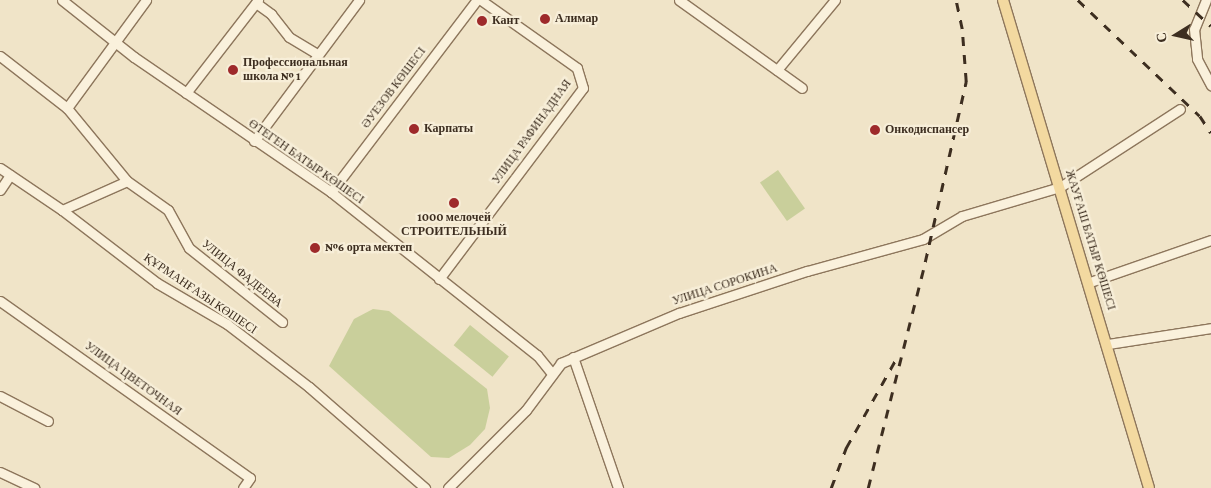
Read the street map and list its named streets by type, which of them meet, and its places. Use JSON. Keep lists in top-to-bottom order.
{
  "streets": {
    "main road": ["ЖАУҒАШ БАТЫР КӨШЕСІ"],
    "street": [
      "ӘУЕЗОВ КӨШЕСІ",
      "УЛИЦА РАФИНАДНАЯ",
      "ӨТЕГЕН БАТЫР КӨШЕСІ",
      "УЛИЦА ФАДЕЕВА",
      "УЛИЦА СОРОКИНА",
      "ҚҰРМАНҒАЗЫ КӨШЕСІ",
      "УЛИЦА ЦВЕТОЧНАЯ"
    ]
  },
  "crossings": [
    ["ӘУЕЗОВ КӨШЕСІ", "ӨТЕГЕН БАТЫР КӨШЕСІ"],
    ["УЛИЦА РАФИНАДНАЯ", "ӨТЕГЕН БАТЫР КӨШЕСІ"],
    ["ӨТЕГЕН БАТЫР КӨШЕСІ", "УЛИЦА СОРОКИНА"],
    ["ЖАУҒАШ БАТЫР КӨШЕСІ", "УЛИЦА СОРОКИНА"]
  ],
  "places": [
    "Алимар",
    "Кант",
    "Профессиональная школа № 1",
    "Карпаты",
    "Онкодиспансер",
    "1000 мелочей СТРОИТЕЛЬНЫЙ",
    "№6 орта мектеп"
  ],
  "north": "left"
}
